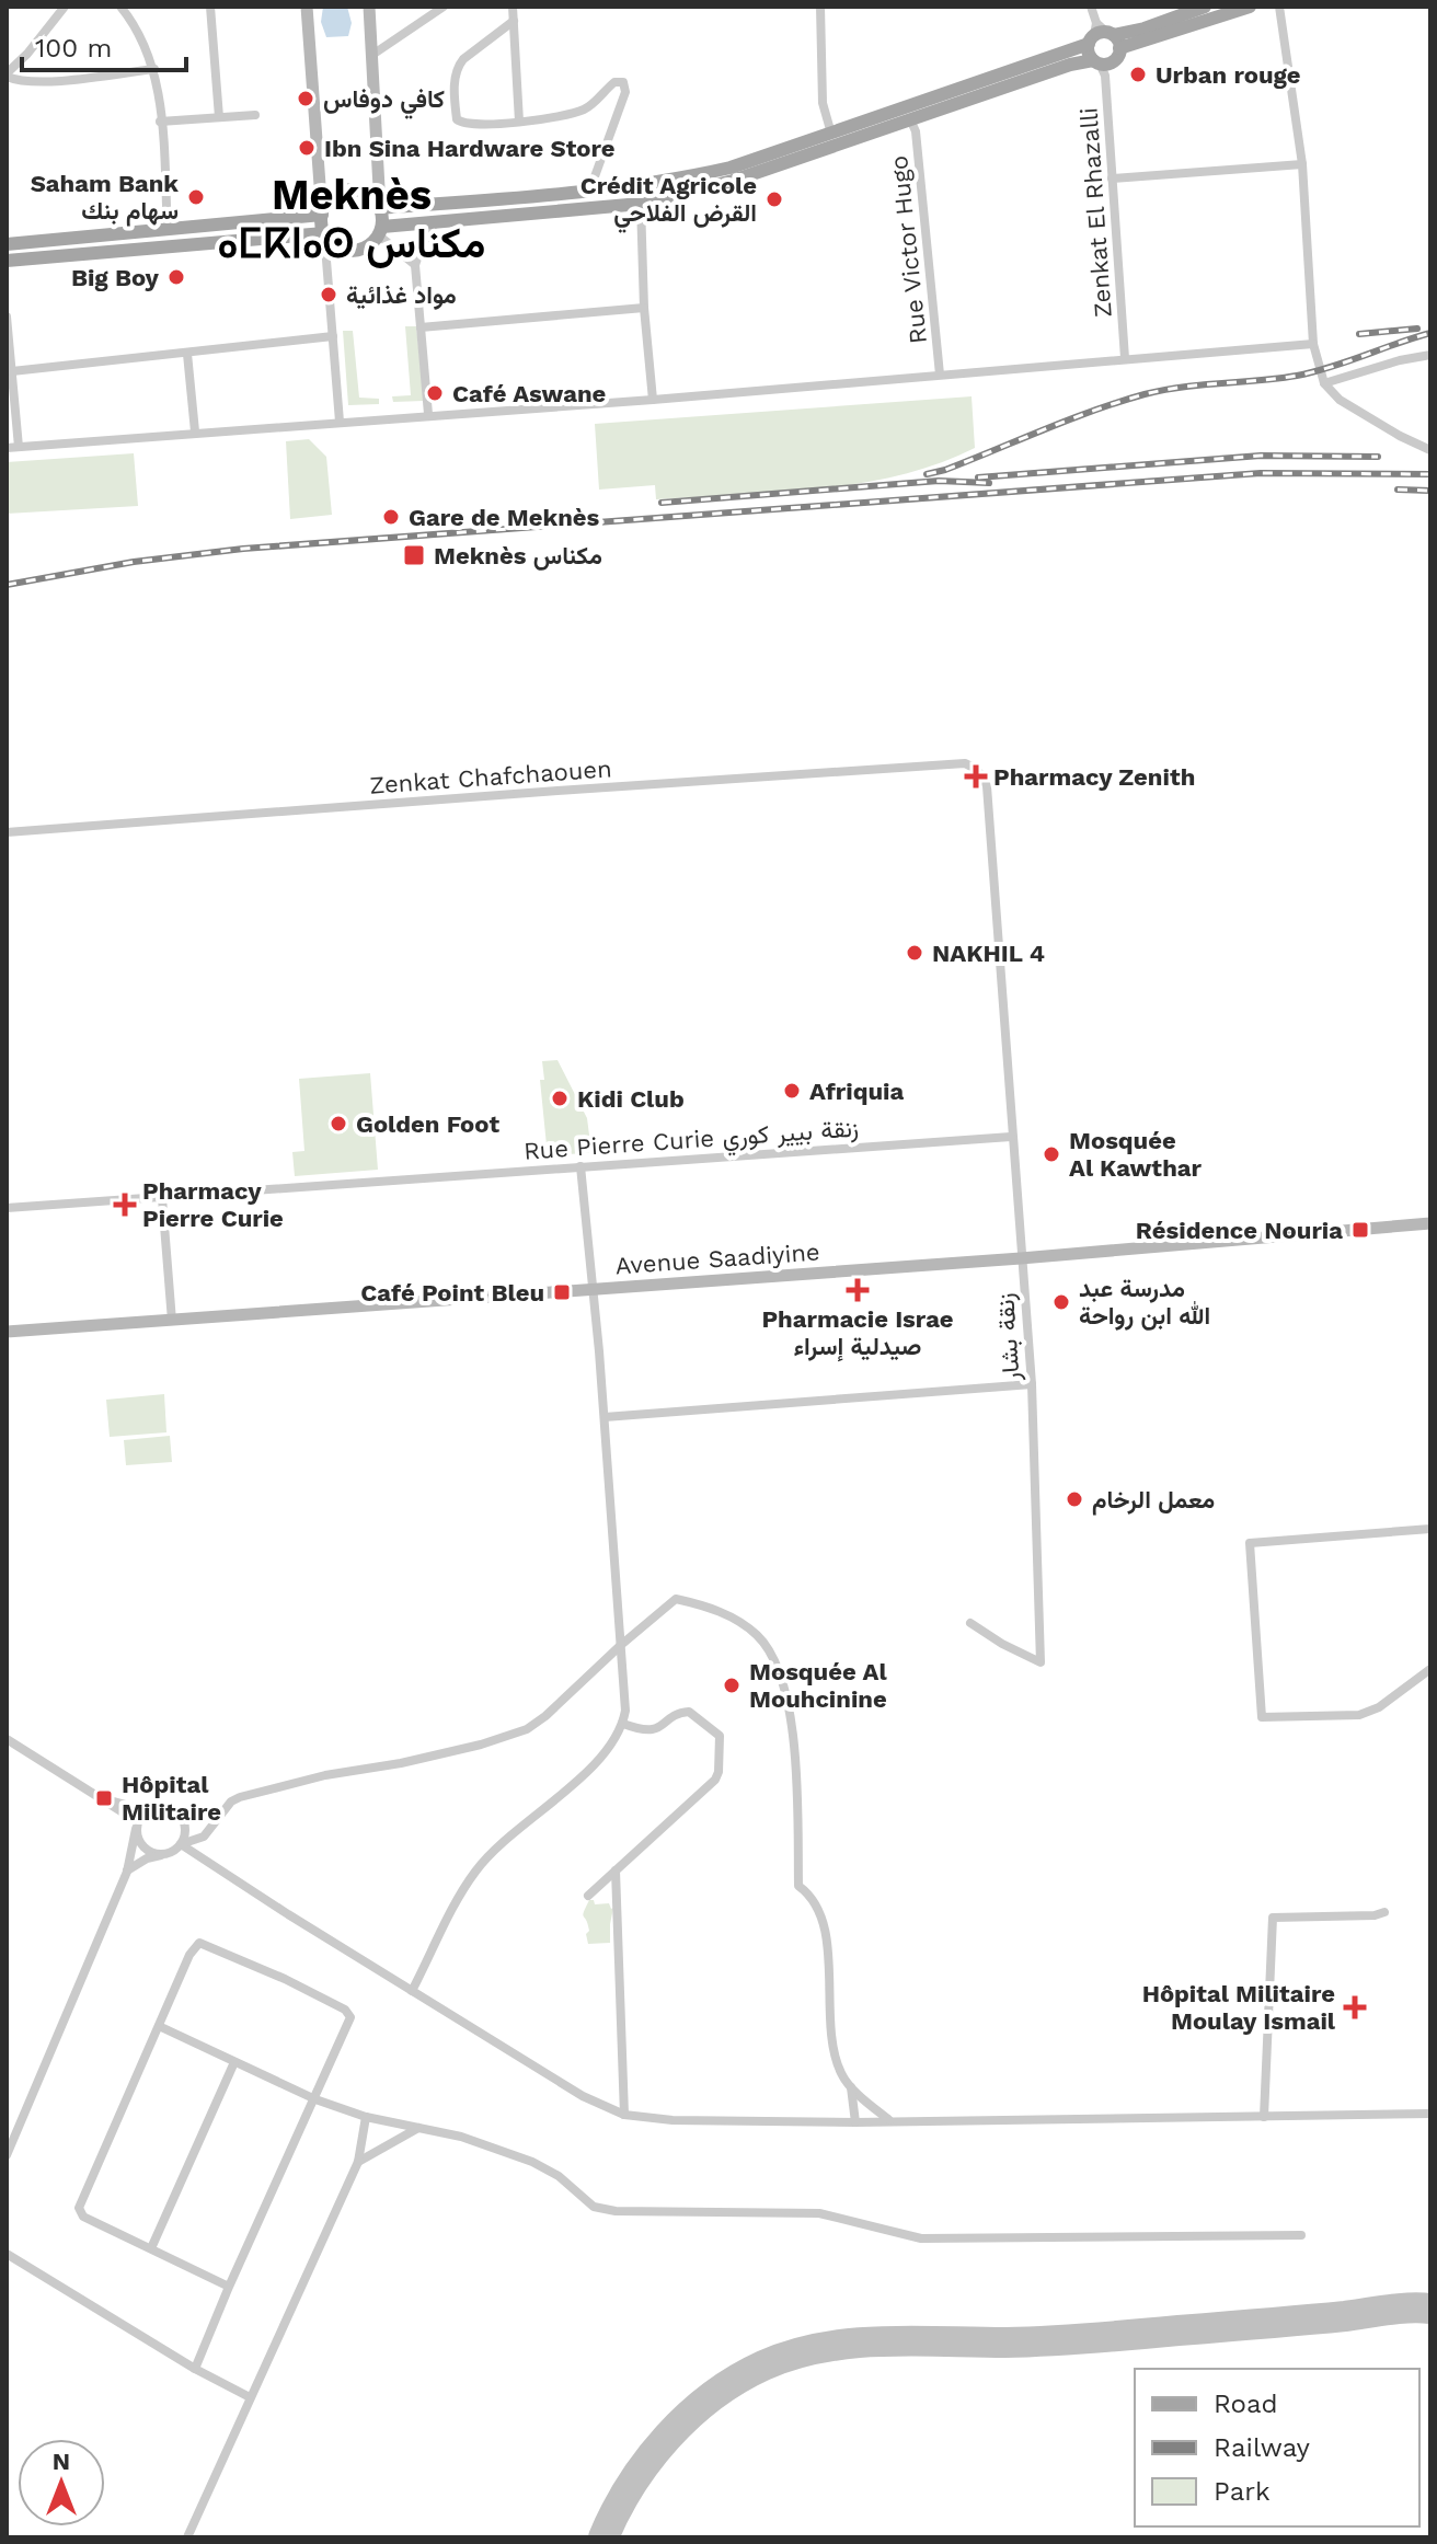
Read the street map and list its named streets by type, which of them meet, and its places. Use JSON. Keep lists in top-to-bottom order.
{
  "streets": {
    "main road": ["Avenue Saadiyine"],
    "street": [
      "Zenkat El Rhazalli",
      "Rue Victor Hugo",
      "Zenkat Chafchaouen",
      "Rue Pierre Curie زنقة بيير كوري",
      "زنقة بشار"
    ]
  },
  "crossings": [
    ["Zenkat Chafchaouen", "زنقة بشار"],
    ["Rue Pierre Curie زنقة بيير كوري", "زنقة بشار"],
    ["Avenue Saadiyine", "زنقة بشار"]
  ],
  "districts": ["Meknès ⴰⵎⴽⵏⴰⵙ مكناس"],
  "places": {
    "other": [
      "Urban rouge",
      "كافي دوفاس",
      "Ibn Sina Hardware Store",
      "Saham Bank سهام بنك",
      "Crédit Agricole القرض الفلاحي",
      "Big Boy",
      "مواد غذائية",
      "Café Aswane",
      "Gare de Meknès",
      "NAKHIL 4",
      "Afriquia",
      "Kidi Club",
      "Golden Foot",
      "Mosquée Al Kawthar",
      "مدرسة عبد الله ابن رواحة",
      "معمل الرخام",
      "Mosquée Al Mouhcinine"
    ],
    "transit": [
      "Meknès مكناس",
      "Résidence Nouria",
      "Café Point Bleu",
      "Hôpital Militaire"
    ],
    "health": [
      "Pharmacy Zenith",
      "Pharmacy Pierre Curie",
      "Pharmacie Israe صيدلية إسراء",
      "Hôpital Militaire Moulay Ismail"
    ]
  },
  "legend": ["Road", "Railway", "Park"],
  "scale_bar": "100 m",
  "north": "top"
}
